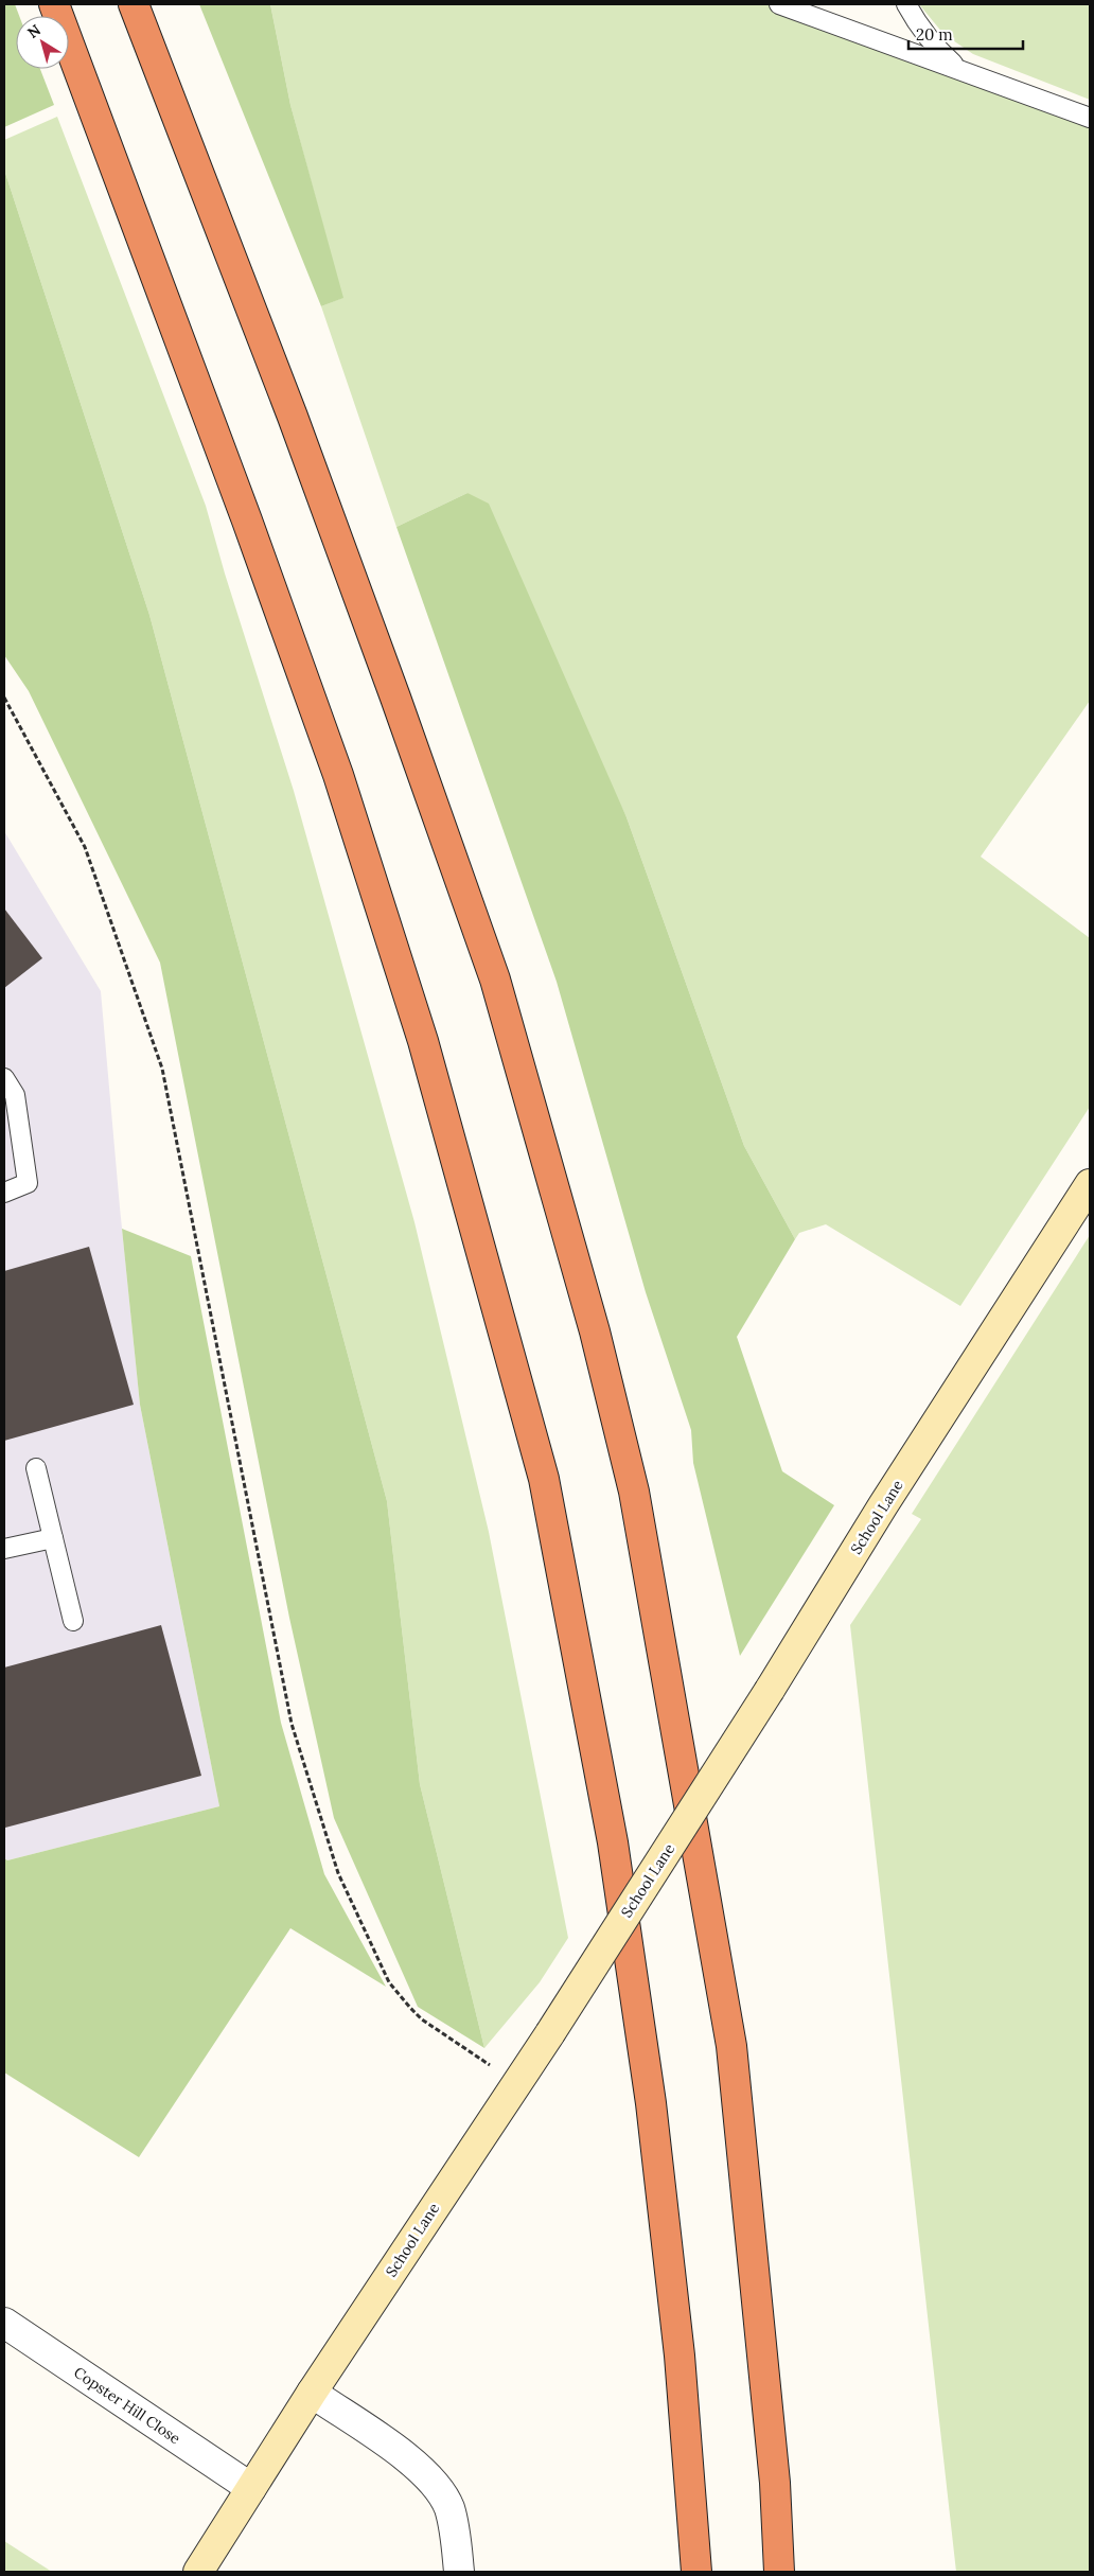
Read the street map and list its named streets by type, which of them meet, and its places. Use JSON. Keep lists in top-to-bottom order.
{
  "streets": {
    "main road": ["School Lane"],
    "street": ["Copster Hill Close"]
  },
  "crossings": [
    ["School Lane", "Copster Hill Close"]
  ],
  "scale_bar": "20 m",
  "north": "top left"
}
